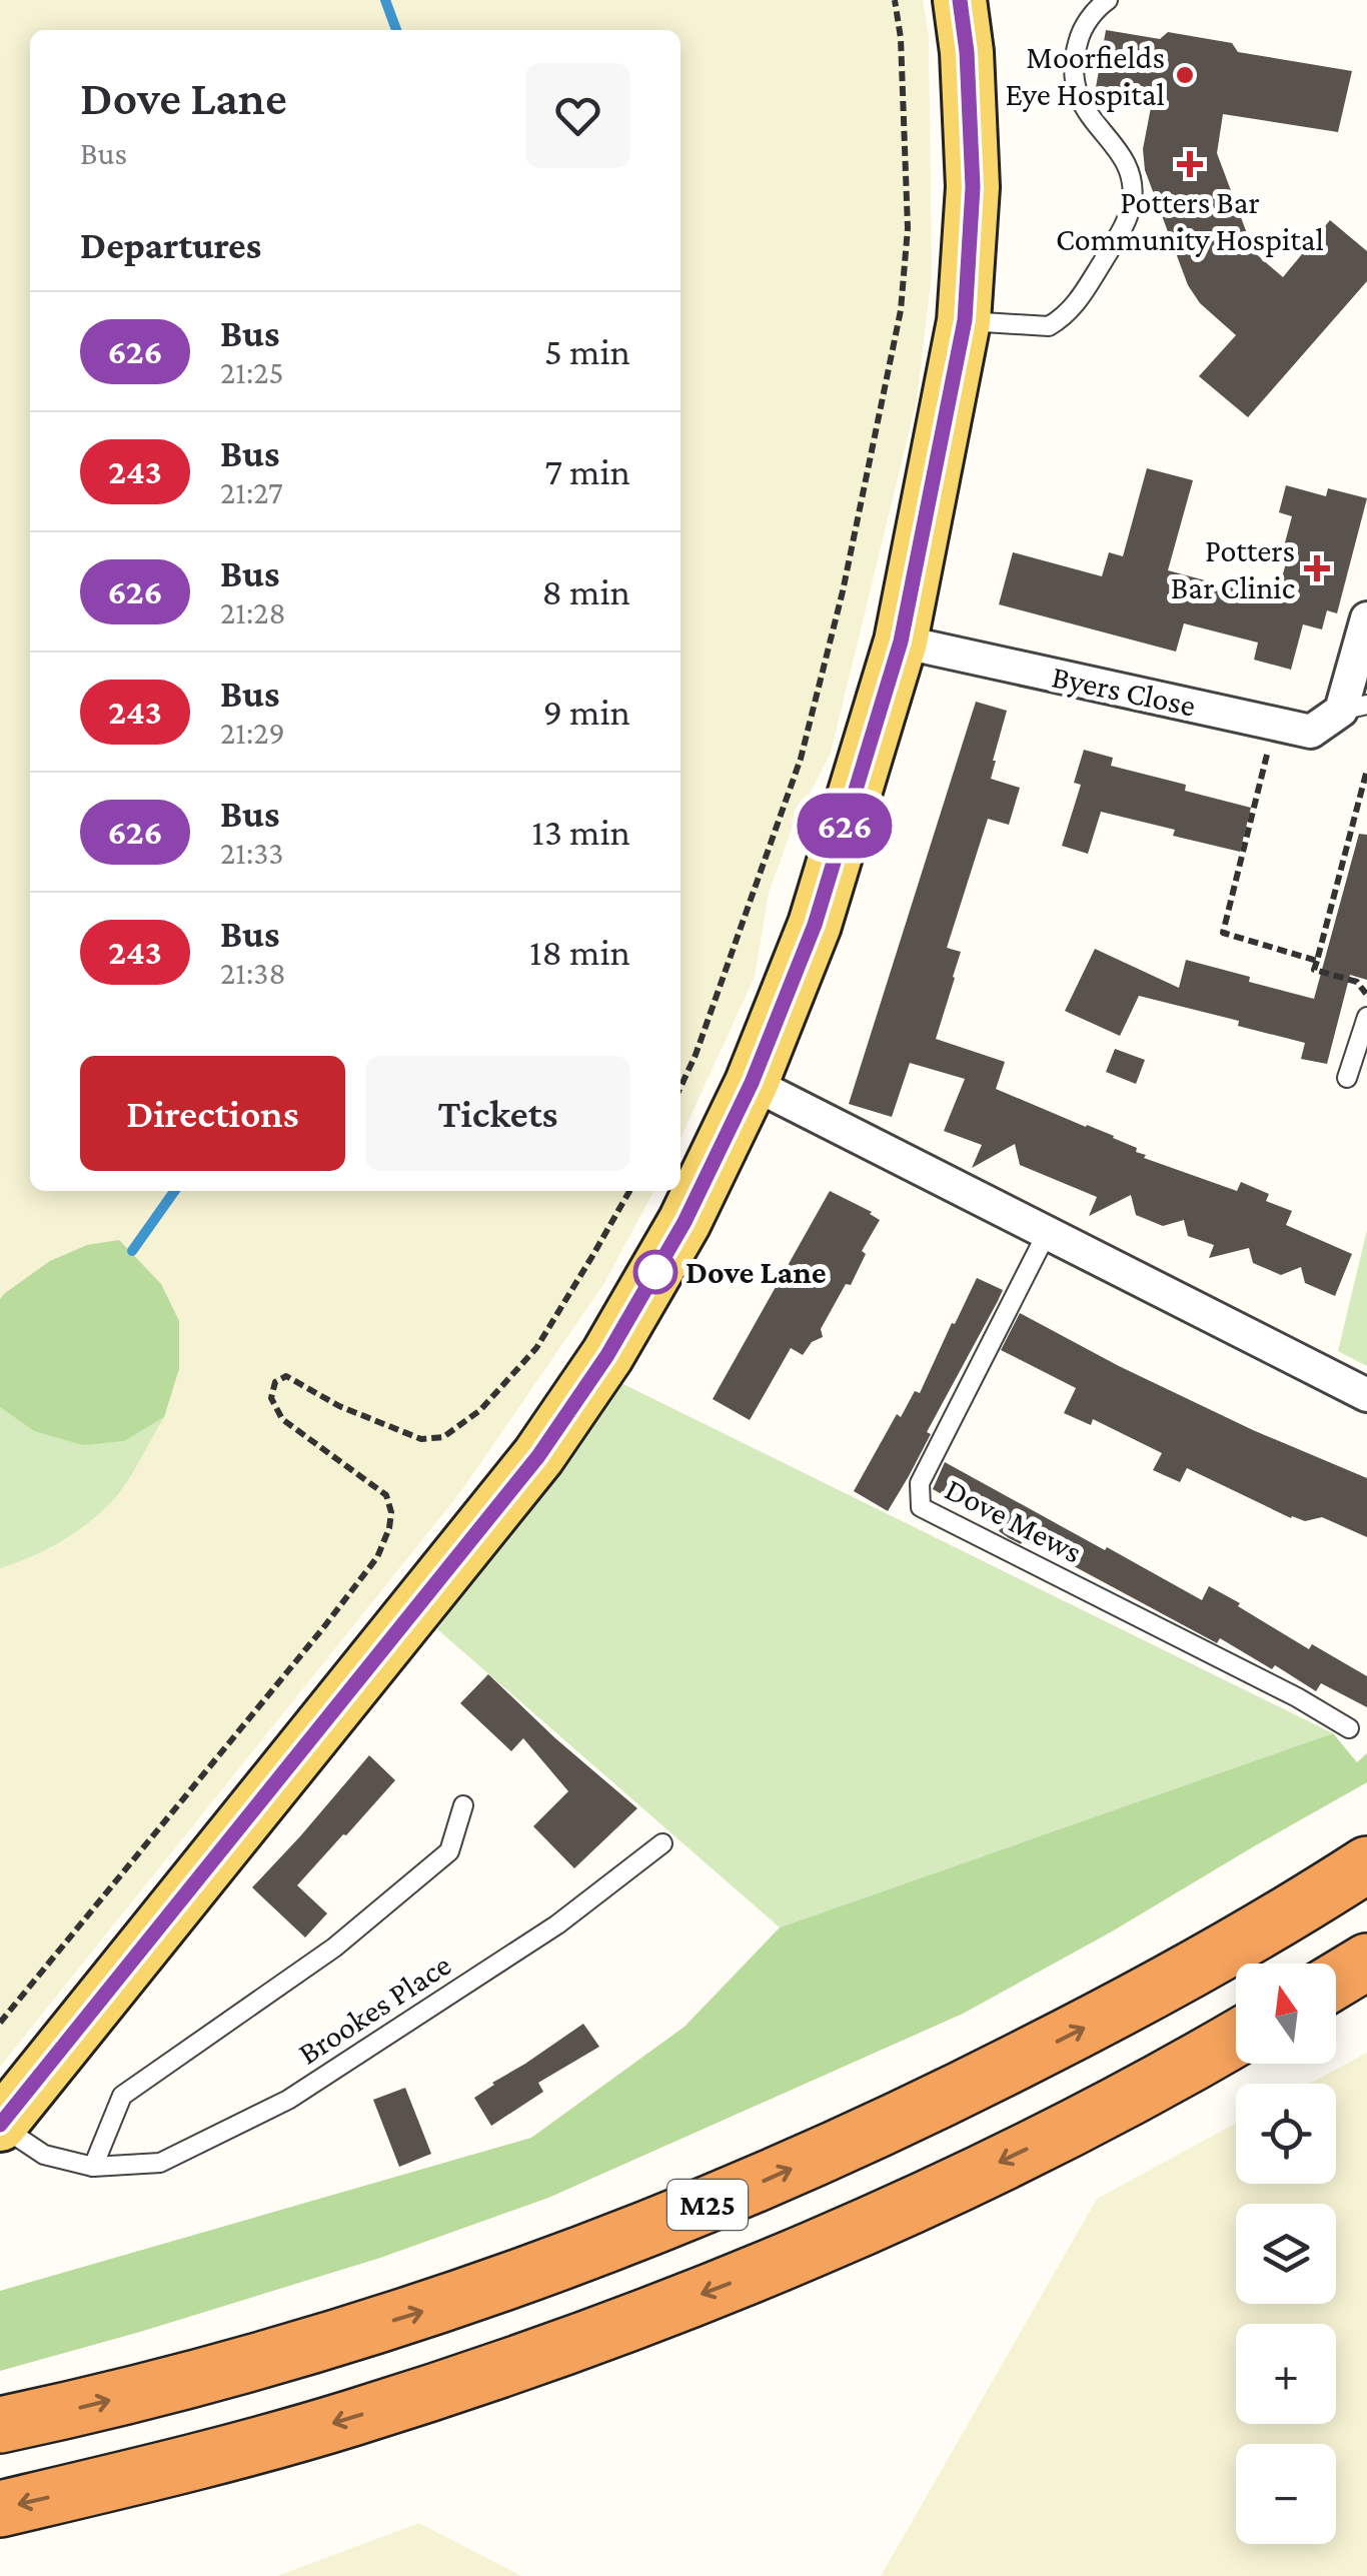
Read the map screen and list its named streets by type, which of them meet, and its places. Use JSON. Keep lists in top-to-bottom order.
{
  "streets": {
    "highway": ["M25"],
    "street": ["Byers Close"],
    "lane": ["Dove Mews", "Brookes Place"]
  },
  "places": {
    "other": ["Moorfields Eye Hospital", "Dove Lane"],
    "health": ["Potters Bar Community Hospital", "Potters Bar Clinic"]
  },
  "lines": ["bus line 626"],
  "north": "top",
  "page": {
    "on_map": "626",
    "heading": [
      ["Dove Lane", "Bus"],
      "Departures"
    ],
    "list": [
      {
        "mark": "626",
        "name": "Bus",
        "note": "21:25",
        "value": "5 min"
      },
      {
        "mark": "243",
        "name": "Bus",
        "note": "21:27",
        "value": "7 min"
      },
      {
        "mark": "626",
        "name": "Bus",
        "note": "21:28",
        "value": "8 min"
      },
      {
        "mark": "243",
        "name": "Bus",
        "note": "21:29",
        "value": "9 min"
      },
      {
        "mark": "626",
        "name": "Bus",
        "note": "21:33",
        "value": "13 min"
      },
      {
        "mark": "243",
        "name": "Bus",
        "note": "21:38",
        "value": "18 min"
      }
    ],
    "buttons": ["Directions", "Tickets"],
    "map_buttons": ["+", "−"]
  }
}
